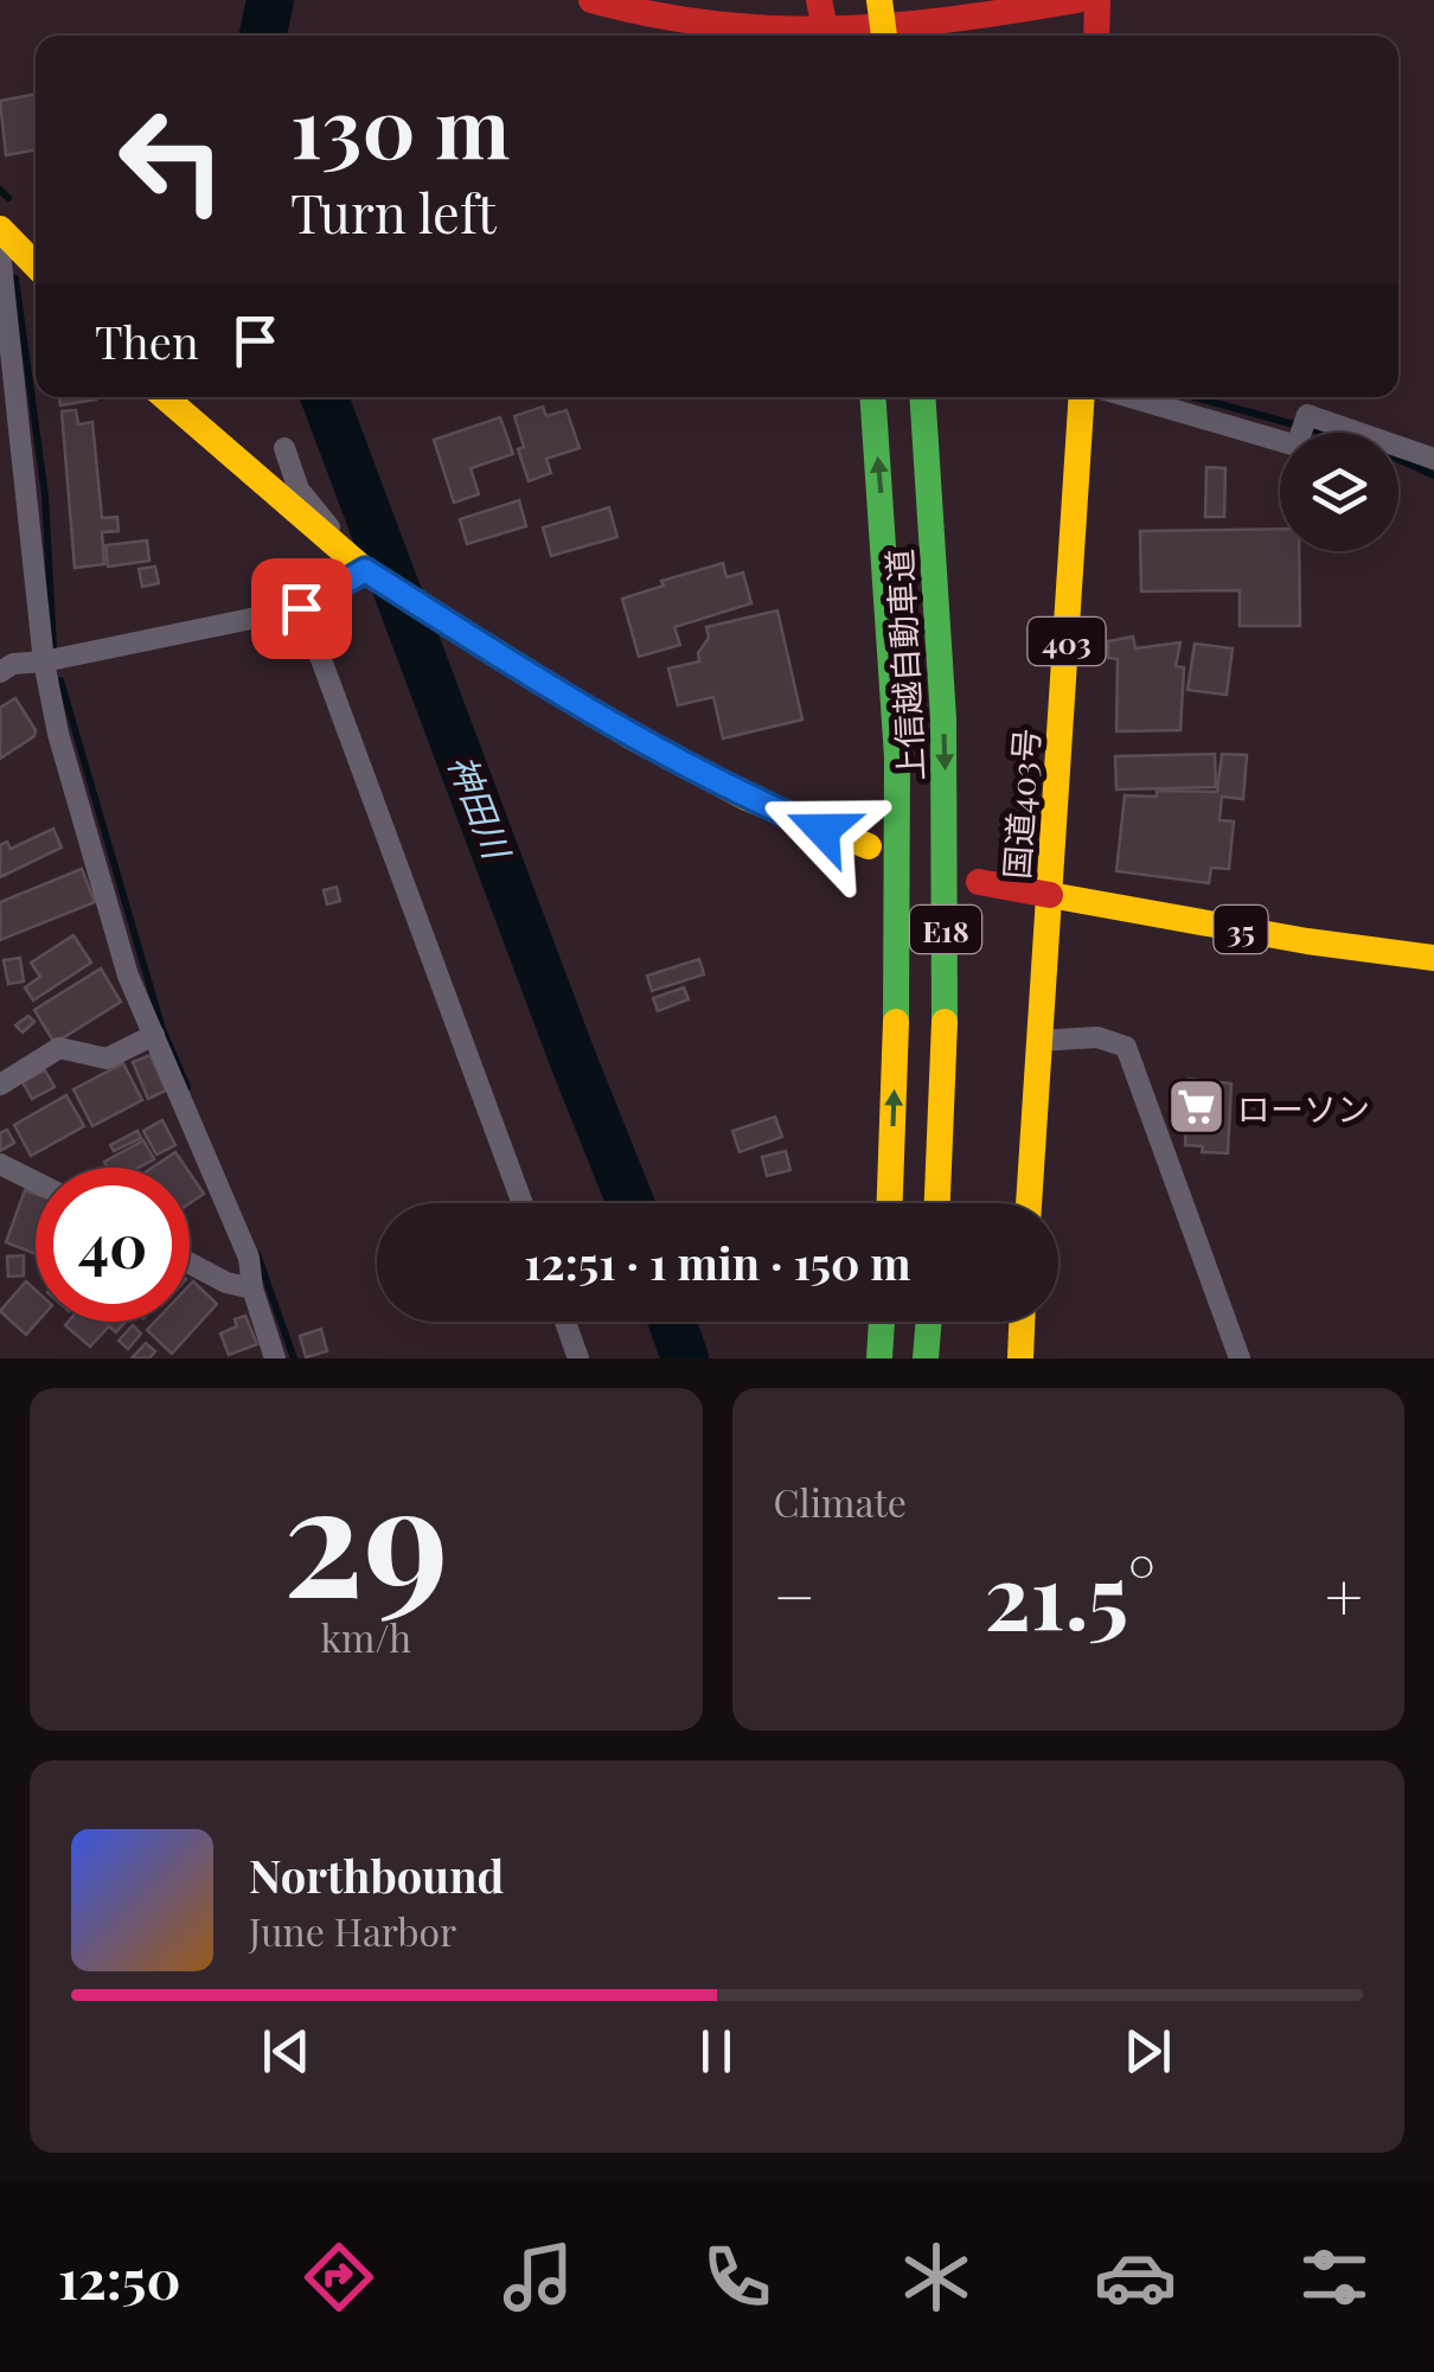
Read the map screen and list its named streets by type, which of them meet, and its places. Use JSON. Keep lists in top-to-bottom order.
{
  "streets": {
    "main road": [
      "403",
      "上信越自動車道",
      "国道403号",
      "E18",
      "35"
    ]
  },
  "crossings": [
    ["国道403号", "35"]
  ],
  "water": ["神田川"],
  "places": {
    "supermarket": ["ローソン"]
  },
  "page": {
    "turn": ["130 m", "Turn left"],
    "then": "Then",
    "limit": "40",
    "trip": "12:51 · 1 min · 150 m",
    "tile": [
      ["29", "km/h"],
      "Climate"
    ],
    "heat": ["−", "21.5°", "+"],
    "song": ["Northbound", "June Harbor"],
    "tabs": "12:50"
  }
}
